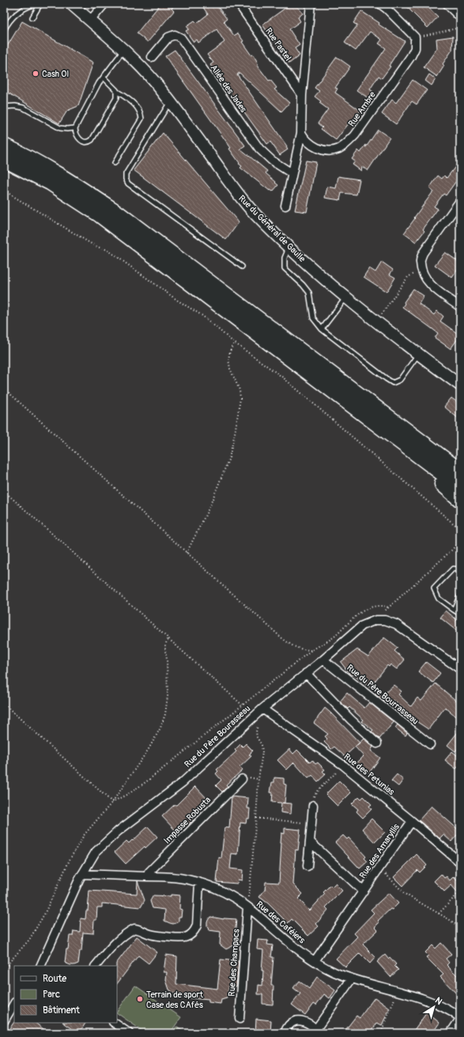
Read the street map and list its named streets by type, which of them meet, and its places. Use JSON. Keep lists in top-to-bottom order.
{
  "streets": {
    "street": [
      "Rue Pastel",
      "Allée des Jades",
      "Rue Ambre",
      "Rue du Général de Gaulle",
      "Rue du Père Bourrasseau",
      "Rue du Père Bourasseau",
      "Rue des Petunias",
      "Impasse Robusta",
      "Rue des Amaryllis",
      "Rue des Caféiers",
      "Rue des Champacs"
    ]
  },
  "crossings": [
    ["Rue du Père Bourrasseau", "Rue du Père Bourasseau"],
    ["Rue du Père Bourasseau", "Rue des Petunias"],
    ["Rue du Père Bourasseau", "Rue des Caféiers"],
    ["Rue des Petunias", "Rue des Amaryllis"],
    ["Impasse Robusta", "Rue des Caféiers"],
    ["Rue des Amaryllis", "Rue des Caféiers"],
    ["Rue des Caféiers", "Rue des Champacs"]
  ],
  "places": ["Cash OI", "Terrain de sport Case des CAfés"],
  "legend": ["Route", "Parc", "Bâtiment"],
  "north": "top right"
}
